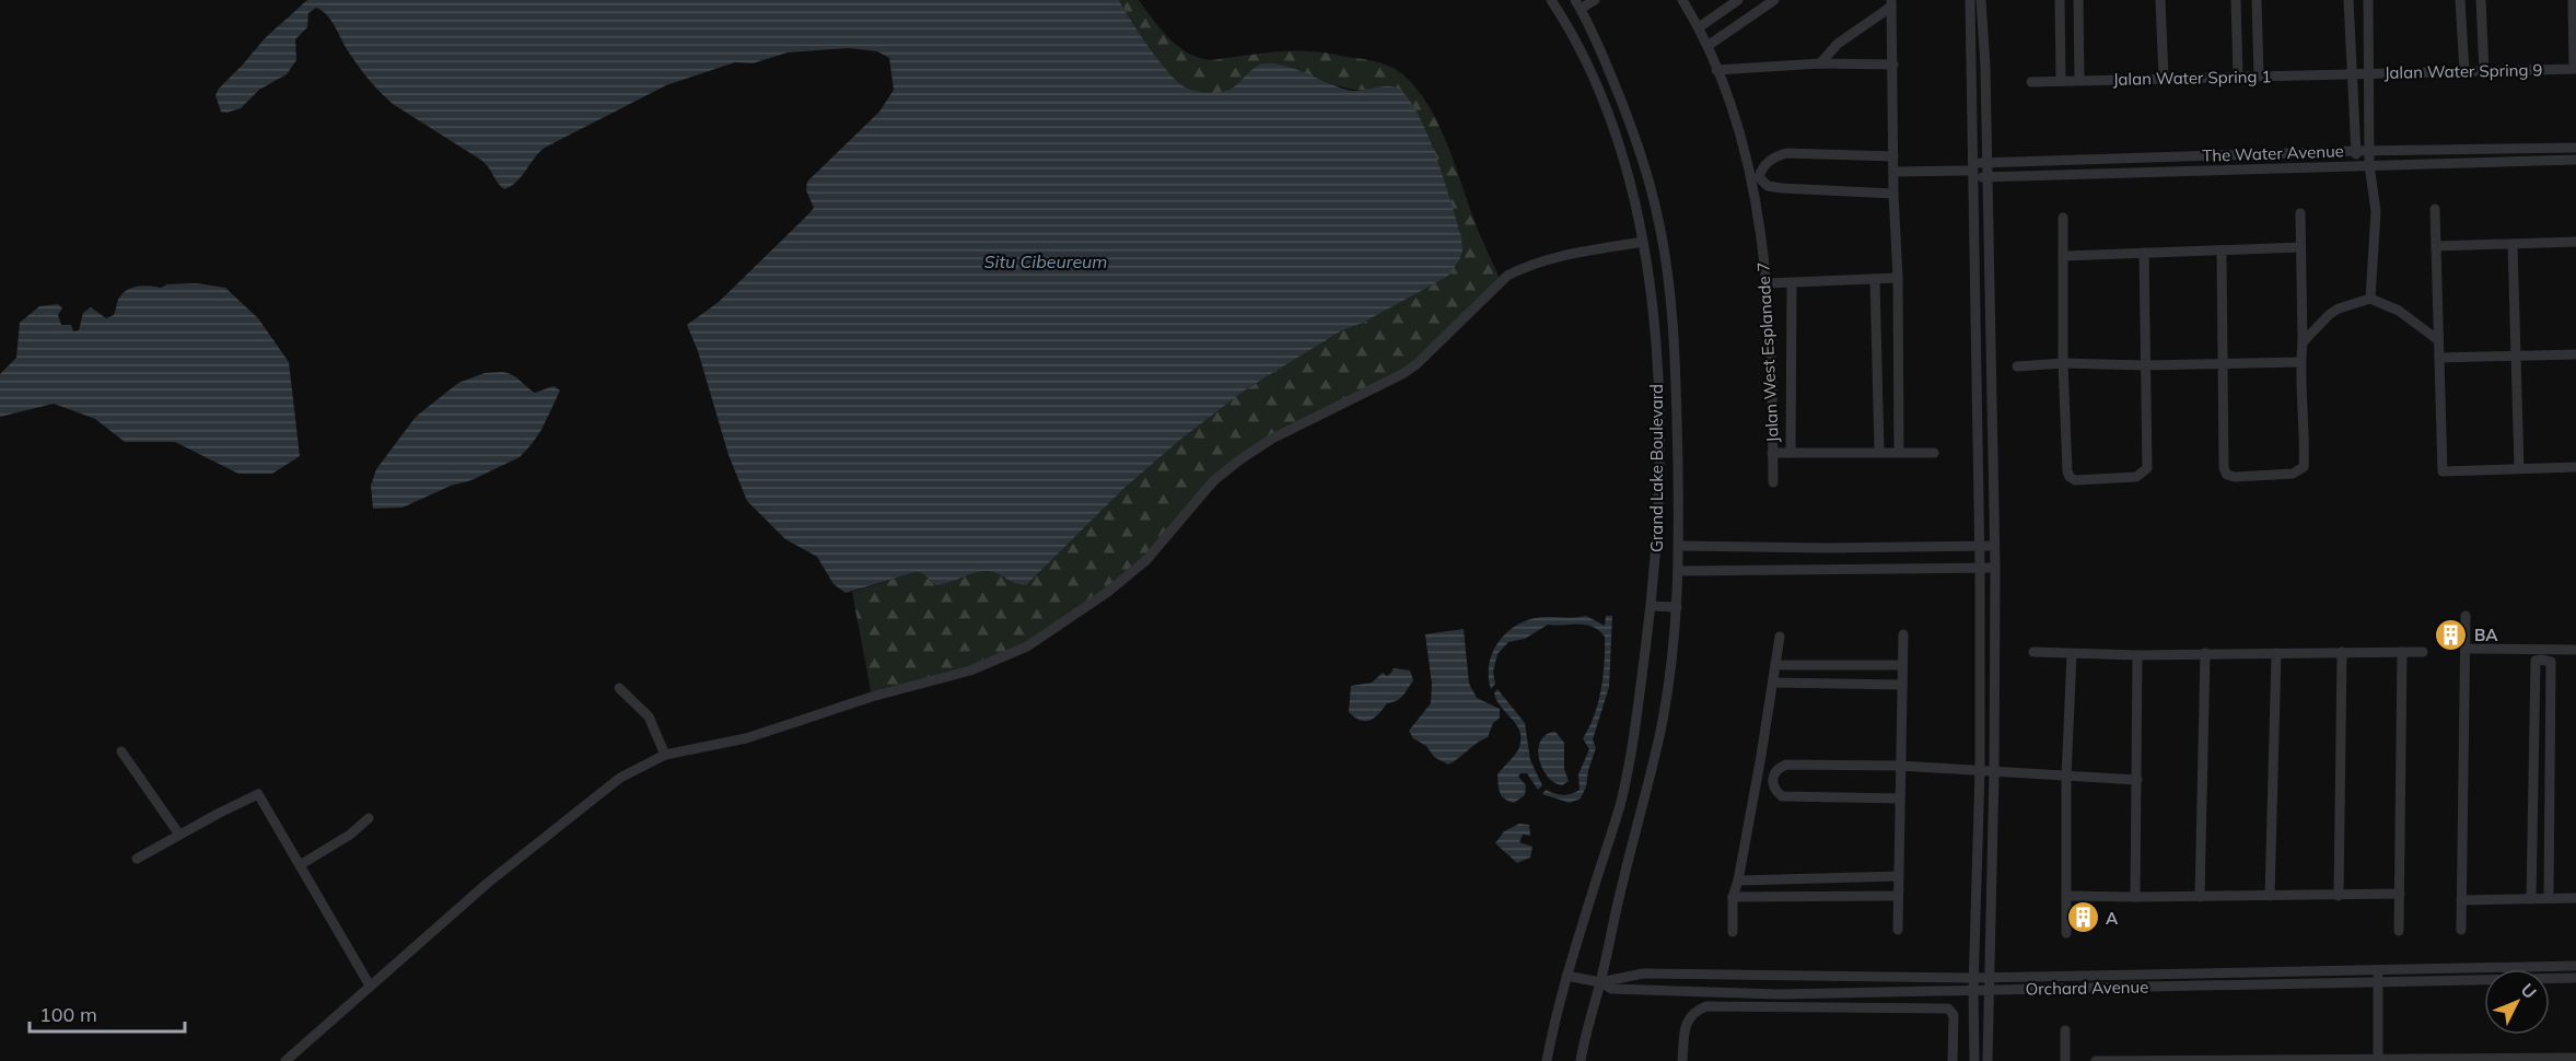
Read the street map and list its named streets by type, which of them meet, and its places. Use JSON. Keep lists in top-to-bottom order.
{
  "streets": {
    "street": [
      "Jalan Water Spring 9",
      "Jalan Water Spring 1",
      "The Water Avenue",
      "Jalan West Esplanade 7",
      "Grand Lake Boulevard",
      "Orchard Avenue"
    ]
  },
  "crossings": [
    ["Jalan Water Spring 9", "Jalan Water Spring 1"],
    ["Grand Lake Boulevard", "Orchard Avenue"]
  ],
  "water": ["Situ Cibeureum"],
  "places": {
    "building": ["BA", "A"]
  },
  "scale_bar": "100 m",
  "north": "top right"
}
